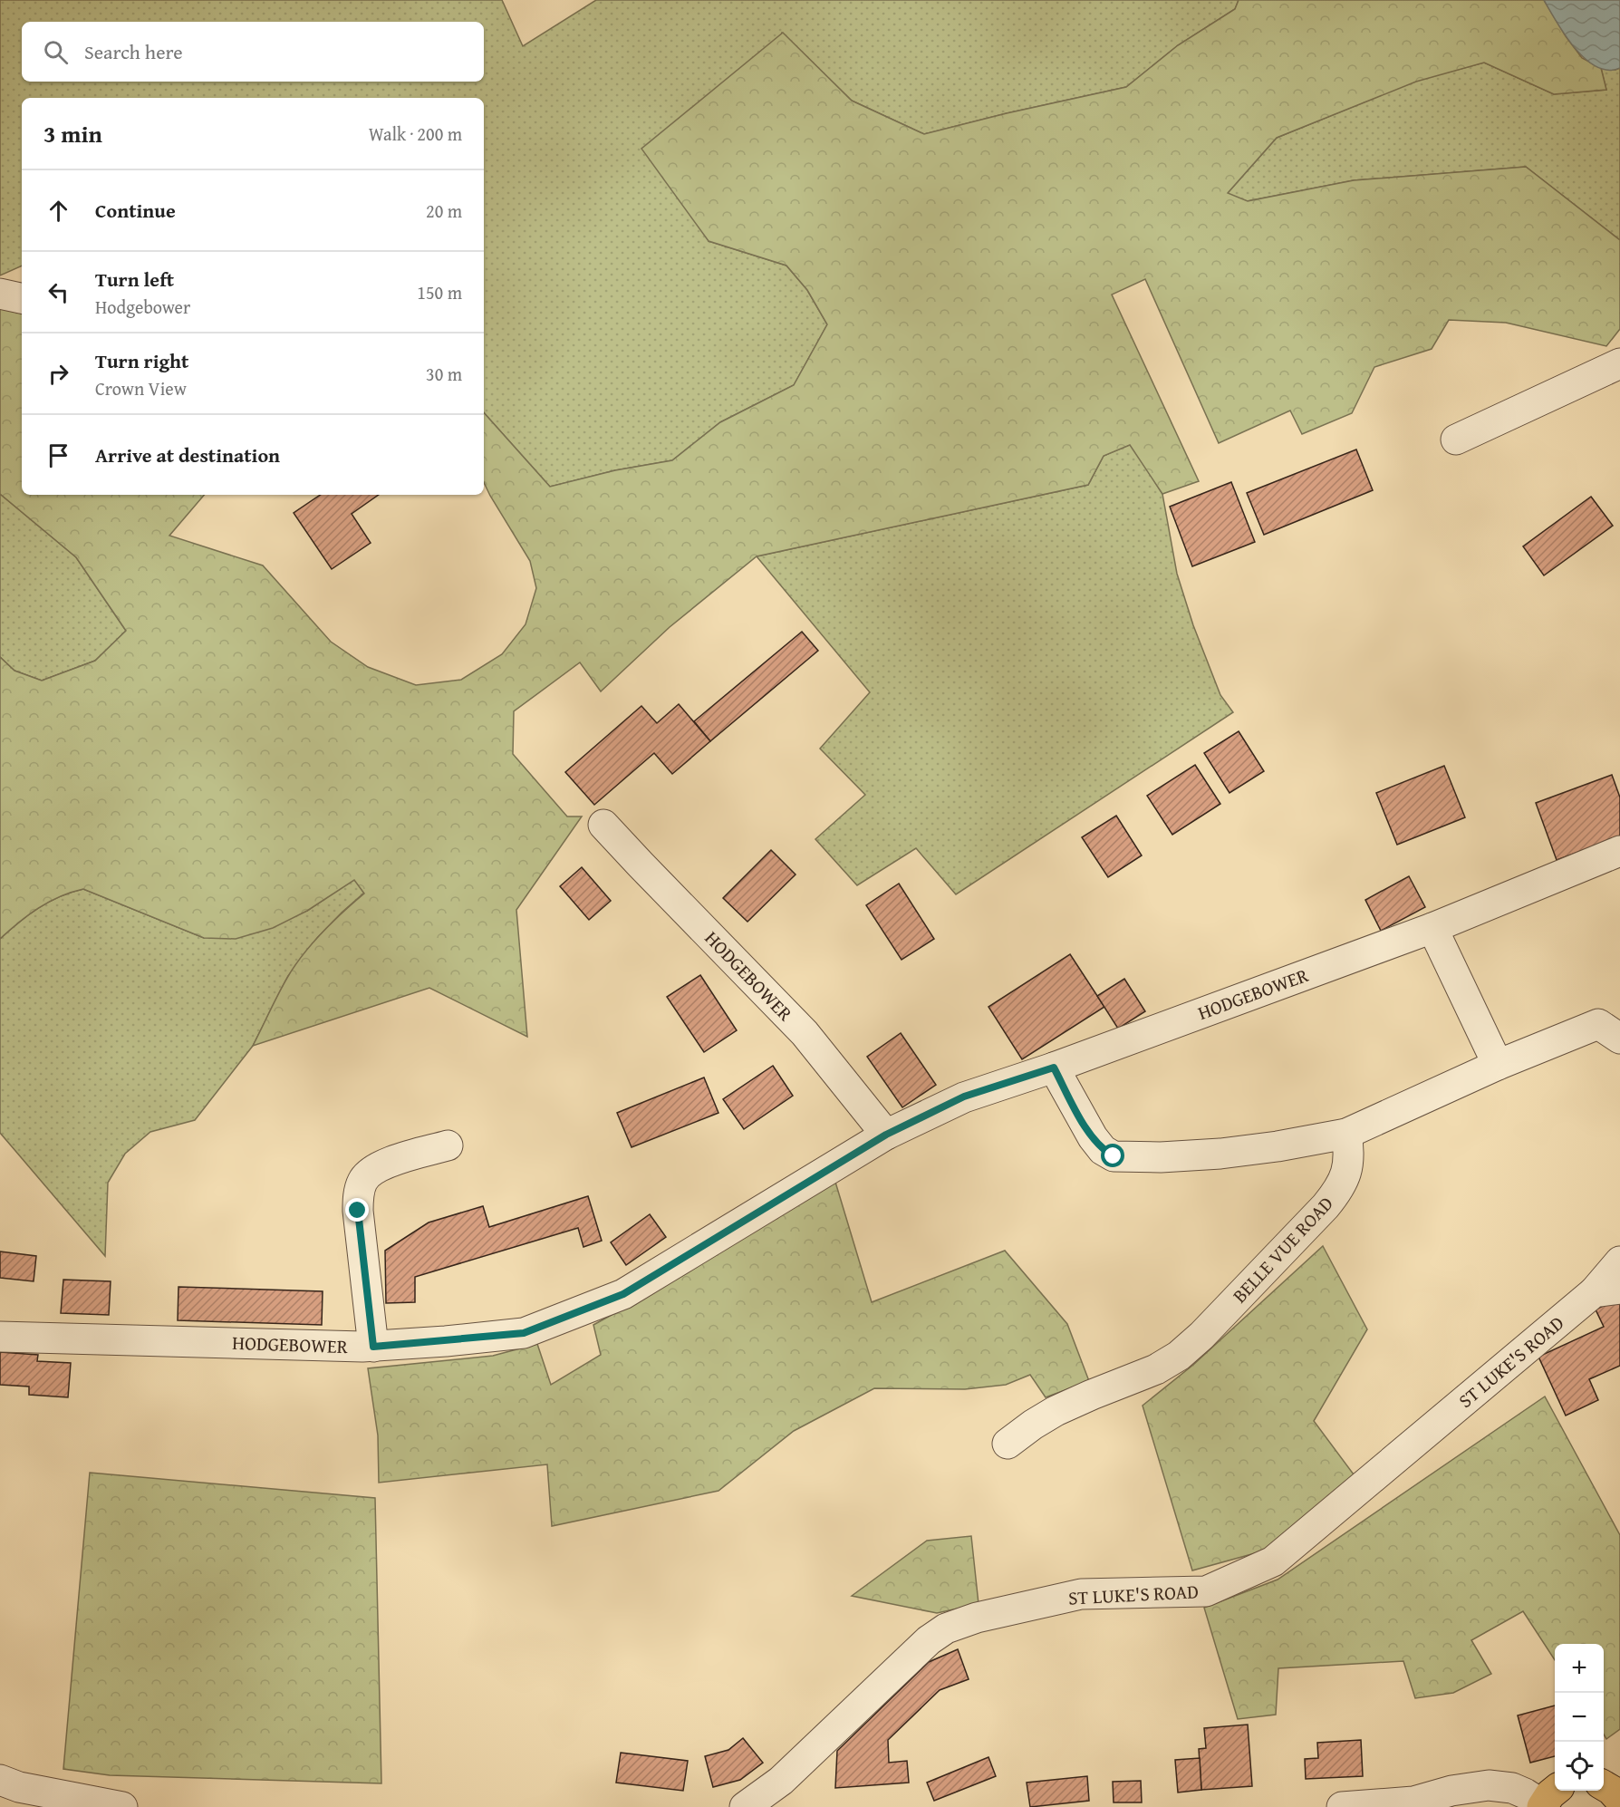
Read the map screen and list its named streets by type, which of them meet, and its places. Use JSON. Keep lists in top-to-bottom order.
{
  "streets": {
    "street": ["HODGEBOWER", "BELLE VUE ROAD", "ST LUKE'S ROAD"]
  },
  "page": {
    "search": "Search here",
    "heading": ["3 min", "Walk · 200 m"],
    "list": [
      ["Continue", "20 m"],
      ["Turn left", "Hodgebower", "150 m"],
      ["Turn right", "Crown View", "30 m"],
      "Arrive at destination"
    ],
    "map_buttons": ["+", "−"]
  }
}
